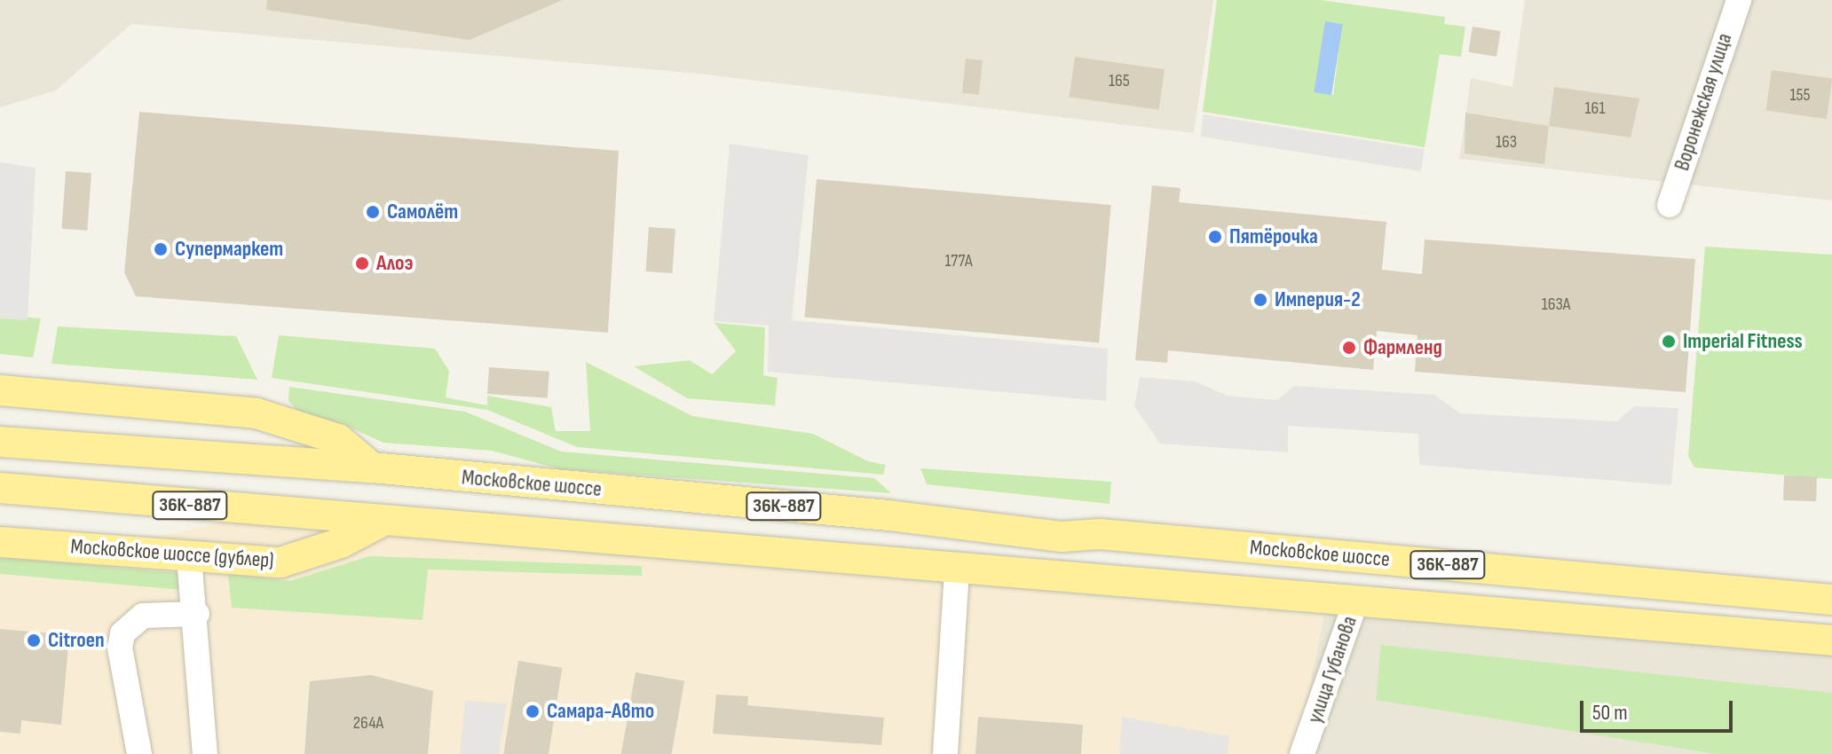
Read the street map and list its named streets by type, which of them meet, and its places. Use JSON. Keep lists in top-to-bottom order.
{
  "streets": {
    "main road": ["Московское шоссе", "36К-887", "Московское шоссе (дублер)"],
    "street": ["Воронежская улица", "улица Губанова"]
  },
  "crossings": [
    ["Московское шоссе", "Московское шоссе (дублер)"],
    ["Московское шоссе", "улица Губанова"]
  ],
  "places": [
    "Самолёт",
    "Пятёрочка",
    "Супермаркет",
    "Алоэ",
    "Империя-2",
    "Imperial Fitness",
    "Фармленд",
    "Citroen",
    "Самара-Авто"
  ],
  "house_numbers": [
    "165",
    "155",
    "161",
    "163",
    "177А",
    "163А",
    "264А"
  ],
  "scale_bar": "50 m"
}
